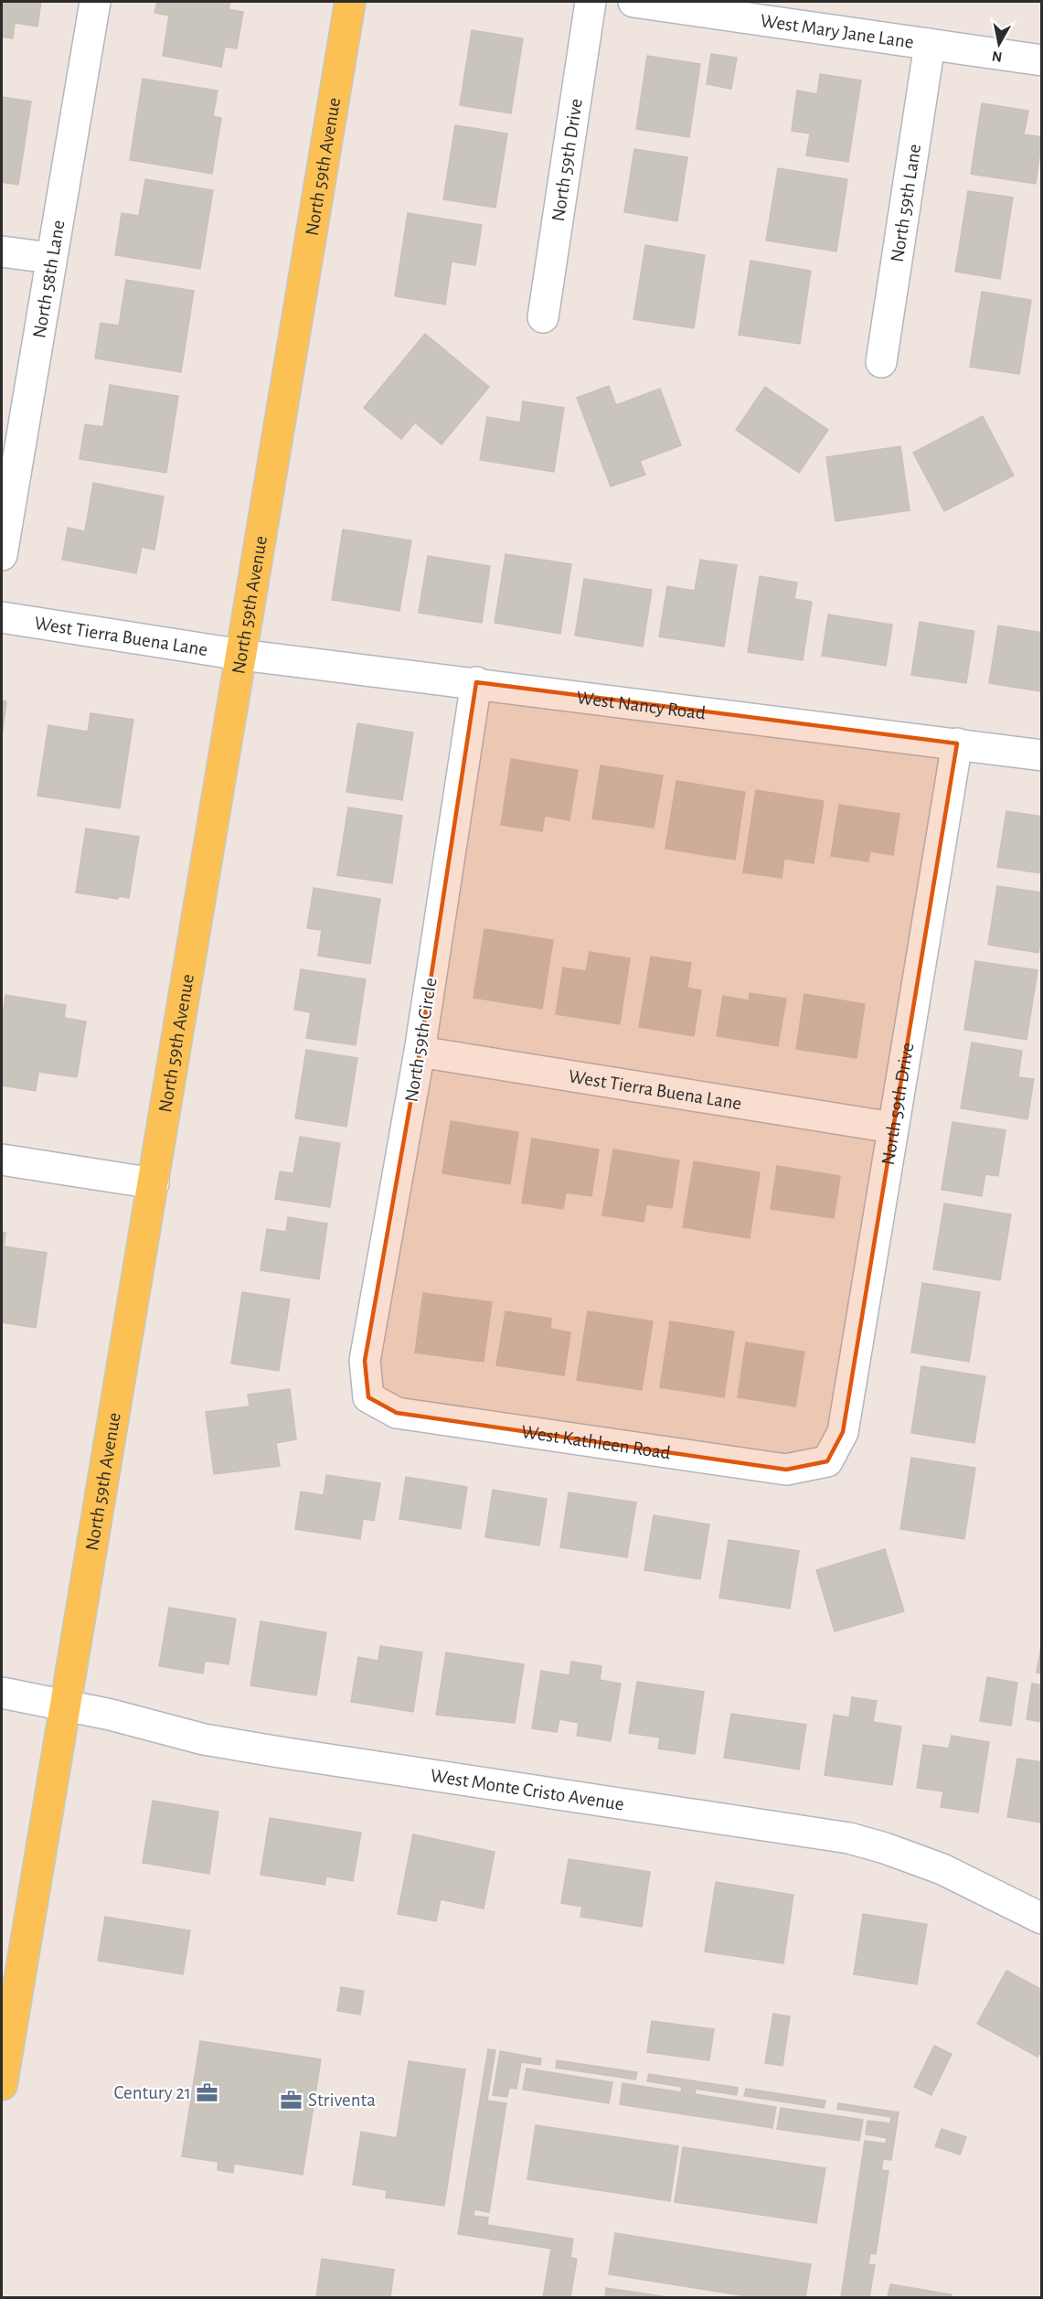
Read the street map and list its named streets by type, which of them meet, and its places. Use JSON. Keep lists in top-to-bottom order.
{
  "streets": {
    "main road": ["North 59th Avenue"],
    "street": [
      "West Mary Jane Lane",
      "North 59th Drive",
      "North 59th Lane",
      "North 58th Lane",
      "West Tierra Buena Lane",
      "West Nancy Road",
      "North 59th Circle",
      "West Kathleen Road",
      "West Monte Cristo Avenue"
    ]
  },
  "crossings": [
    ["West Mary Jane Lane", "North 59th Lane"],
    ["North 59th Drive", "West Tierra Buena Lane"],
    ["North 59th Drive", "West Nancy Road"],
    ["North 59th Drive", "West Kathleen Road"],
    ["North 59th Avenue", "West Tierra Buena Lane"],
    ["North 59th Avenue", "West Nancy Road"],
    ["North 59th Avenue", "West Monte Cristo Avenue"],
    ["West Tierra Buena Lane", "West Nancy Road"],
    ["West Tierra Buena Lane", "North 59th Circle"],
    ["West Nancy Road", "North 59th Circle"],
    ["North 59th Circle", "West Kathleen Road"]
  ],
  "places": {
    "office": ["Century 21", "Striventa"]
  },
  "north": "bottom"
}
